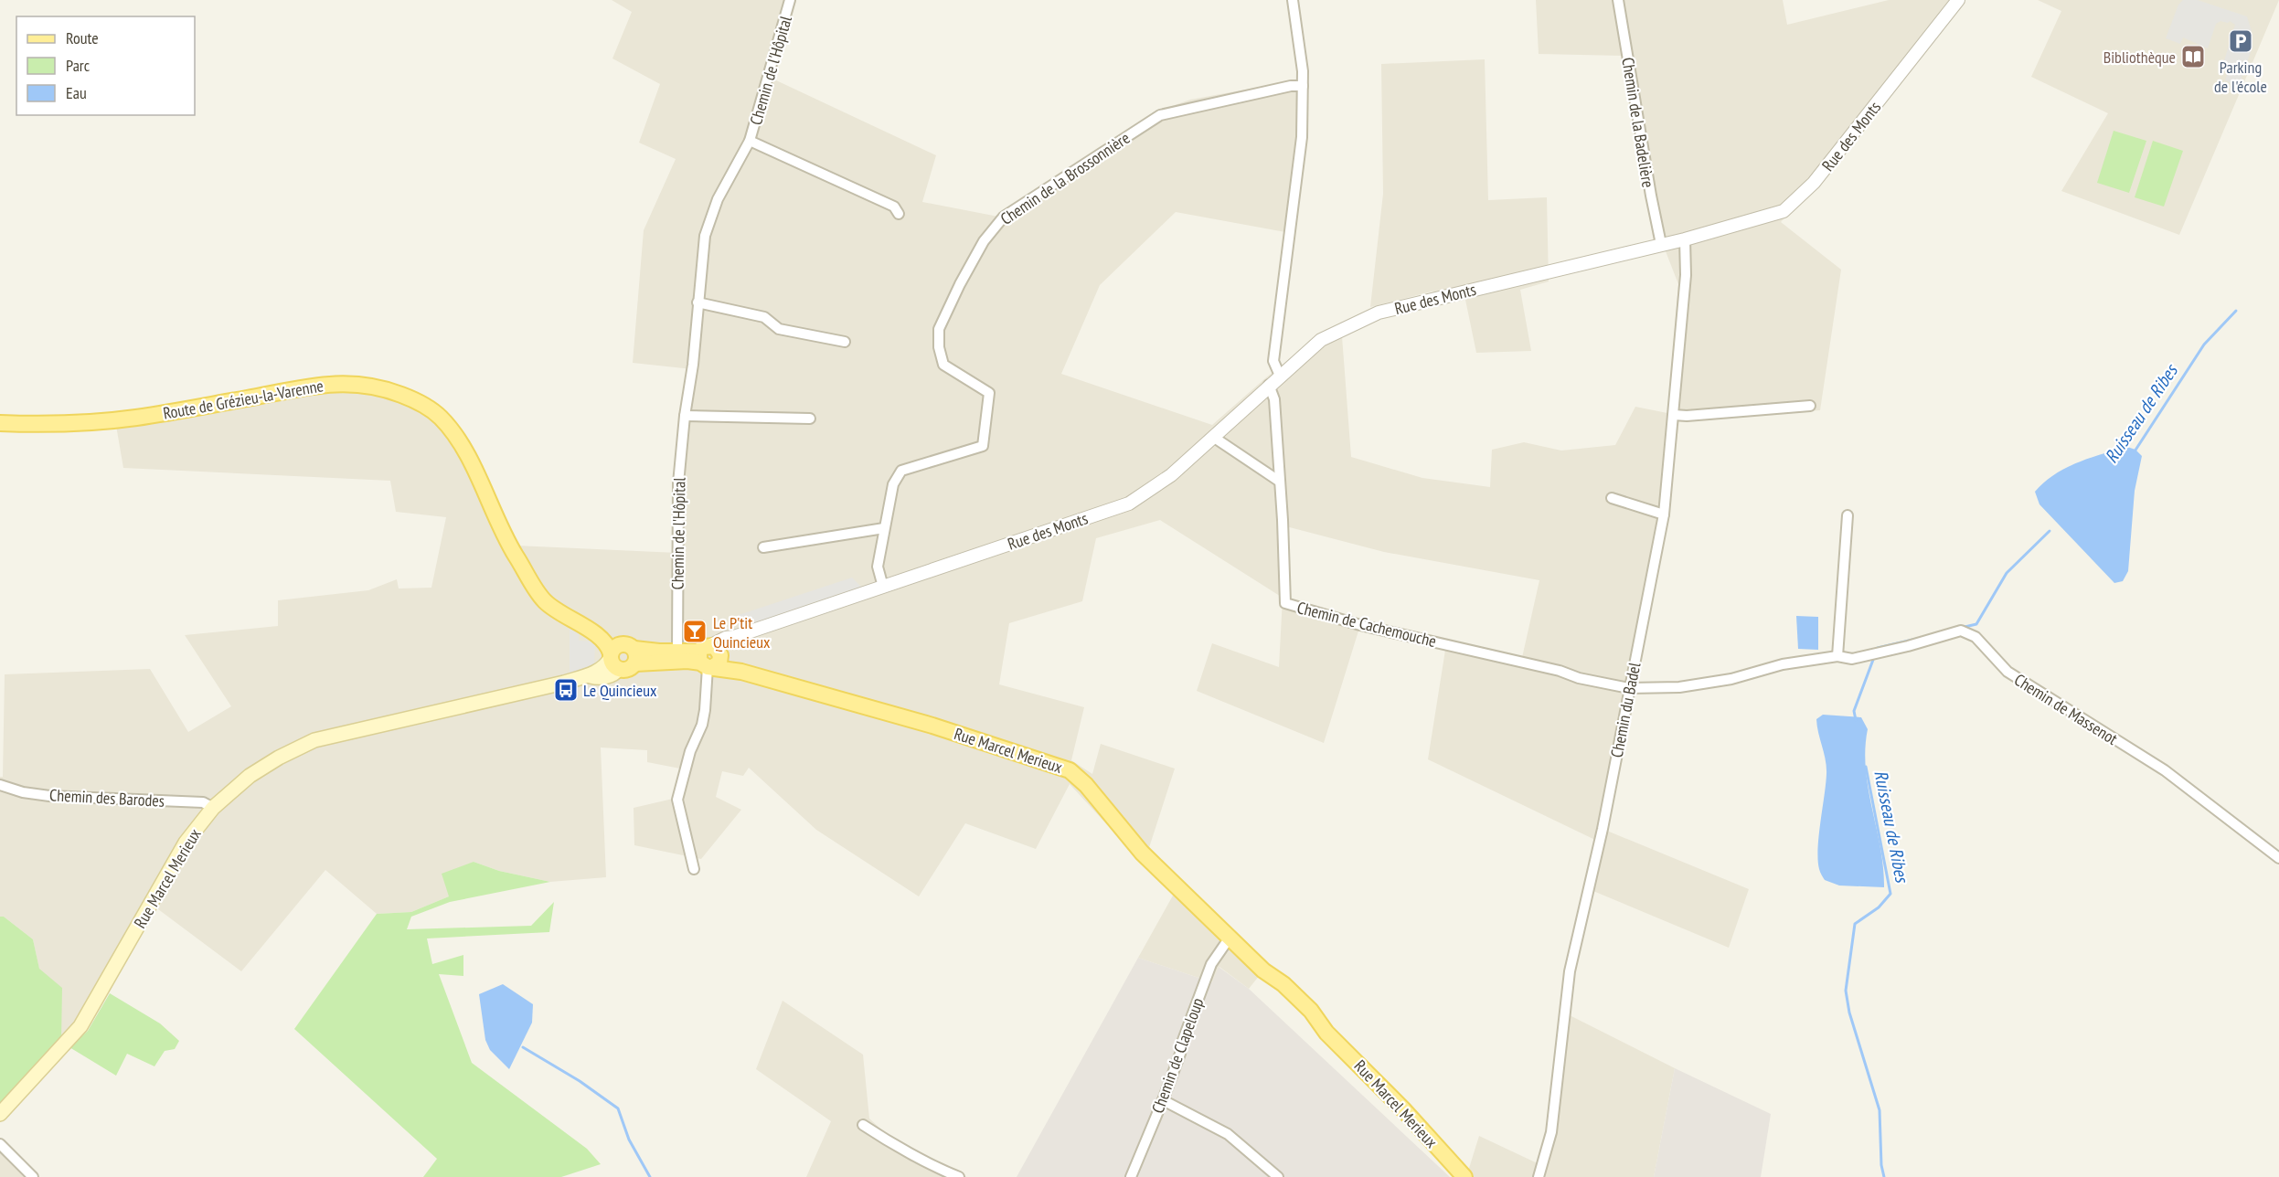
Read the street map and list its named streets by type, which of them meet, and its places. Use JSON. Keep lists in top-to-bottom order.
{
  "streets": {
    "main road": ["Route de Grézieu-la-Varenne", "Rue Marcel Merieux"],
    "street": [
      "Chemin de l'Hôpital",
      "Chemin de la Badelière",
      "Rue des Monts",
      "Chemin de la Brossonnière",
      "Chemin de Cachemouche",
      "Chemin de Massenot",
      "Chemin du Badel",
      "Chemin des Barodes",
      "Chemin de Clapeloup"
    ]
  },
  "crossings": [
    ["Chemin de l'Hôpital", "Rue Marcel Merieux"],
    ["Chemin de la Badelière", "Rue des Monts"],
    ["Rue des Monts", "Chemin de Cachemouche"],
    ["Rue des Monts", "Chemin du Badel"],
    ["Rue des Monts", "Rue Marcel Merieux"],
    ["Route de Grézieu-la-Varenne", "Rue Marcel Merieux"],
    ["Chemin de Cachemouche", "Chemin de Massenot"],
    ["Chemin de Cachemouche", "Chemin du Badel"],
    ["Chemin de Massenot", "Chemin du Badel"],
    ["Rue Marcel Merieux", "Chemin des Barodes"],
    ["Rue Marcel Merieux", "Chemin de Clapeloup"]
  ],
  "water": ["Ruisseau de Ribes"],
  "places": {
    "parking": ["Parking de l'école"],
    "library": ["Bibliothèque"],
    "bar": ["Le P'tit Quincieux"],
    "bus stop": ["Le Quincieux"]
  },
  "legend": ["Route", "Parc", "Eau"]
}
